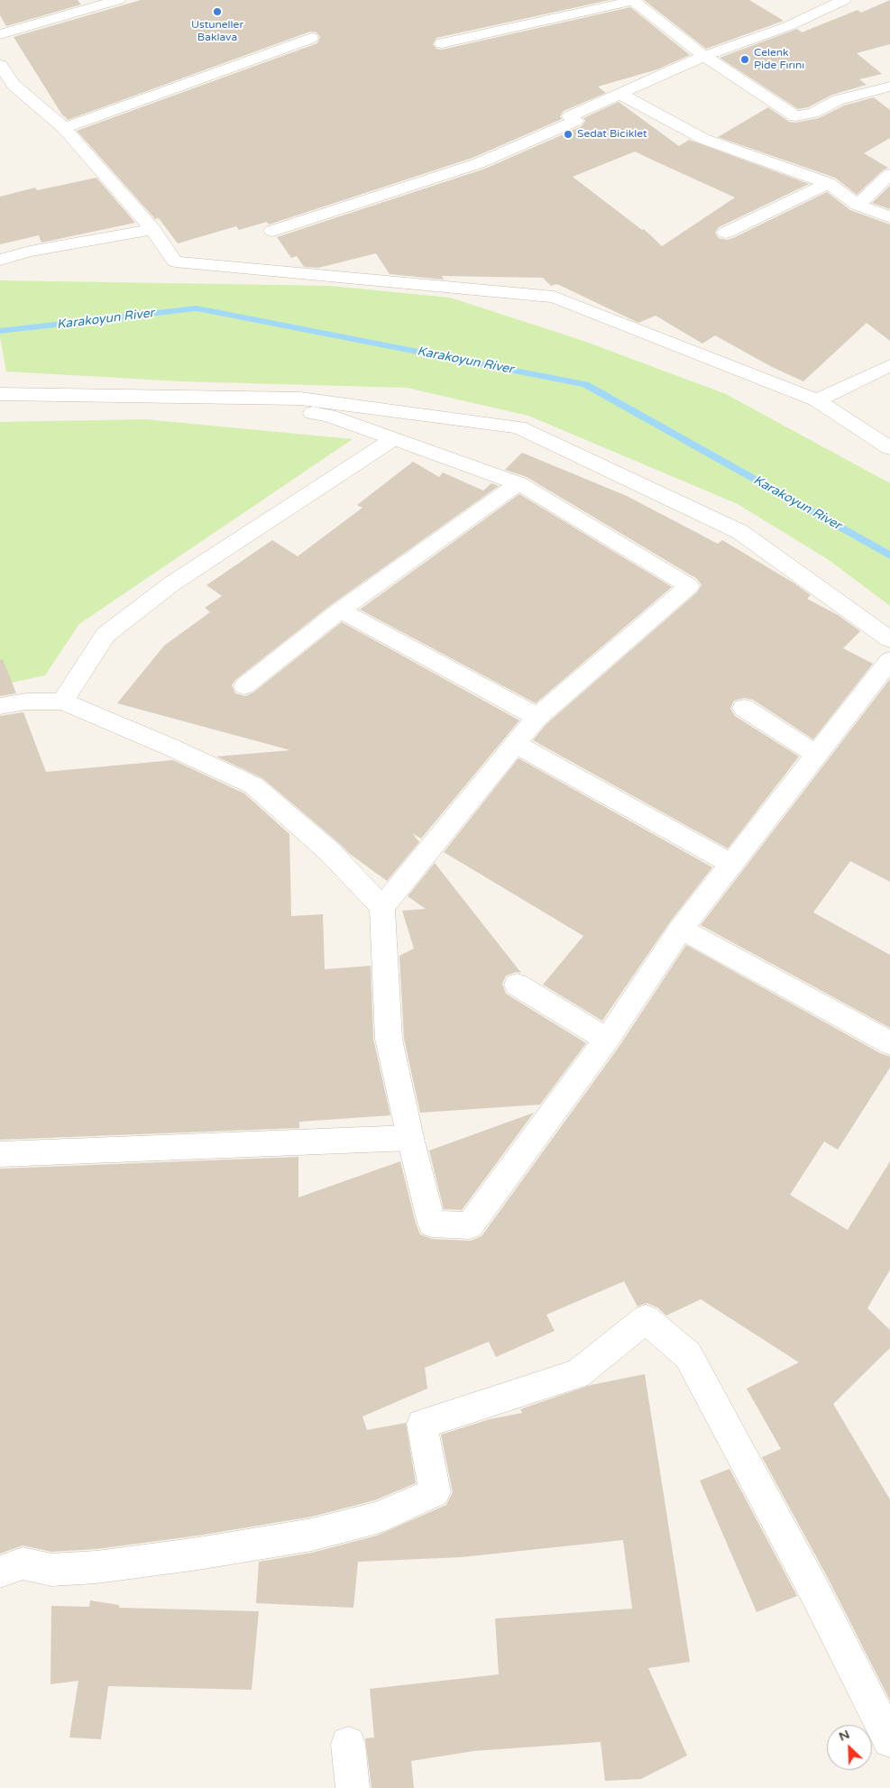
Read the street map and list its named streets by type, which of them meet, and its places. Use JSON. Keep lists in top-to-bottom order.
{
  "water": ["Karakoyun River"],
  "places": ["Ustuneller Baklava", "Celenk Pide Fırını", "Sedat Biciklet"],
  "north": "top left"
}
